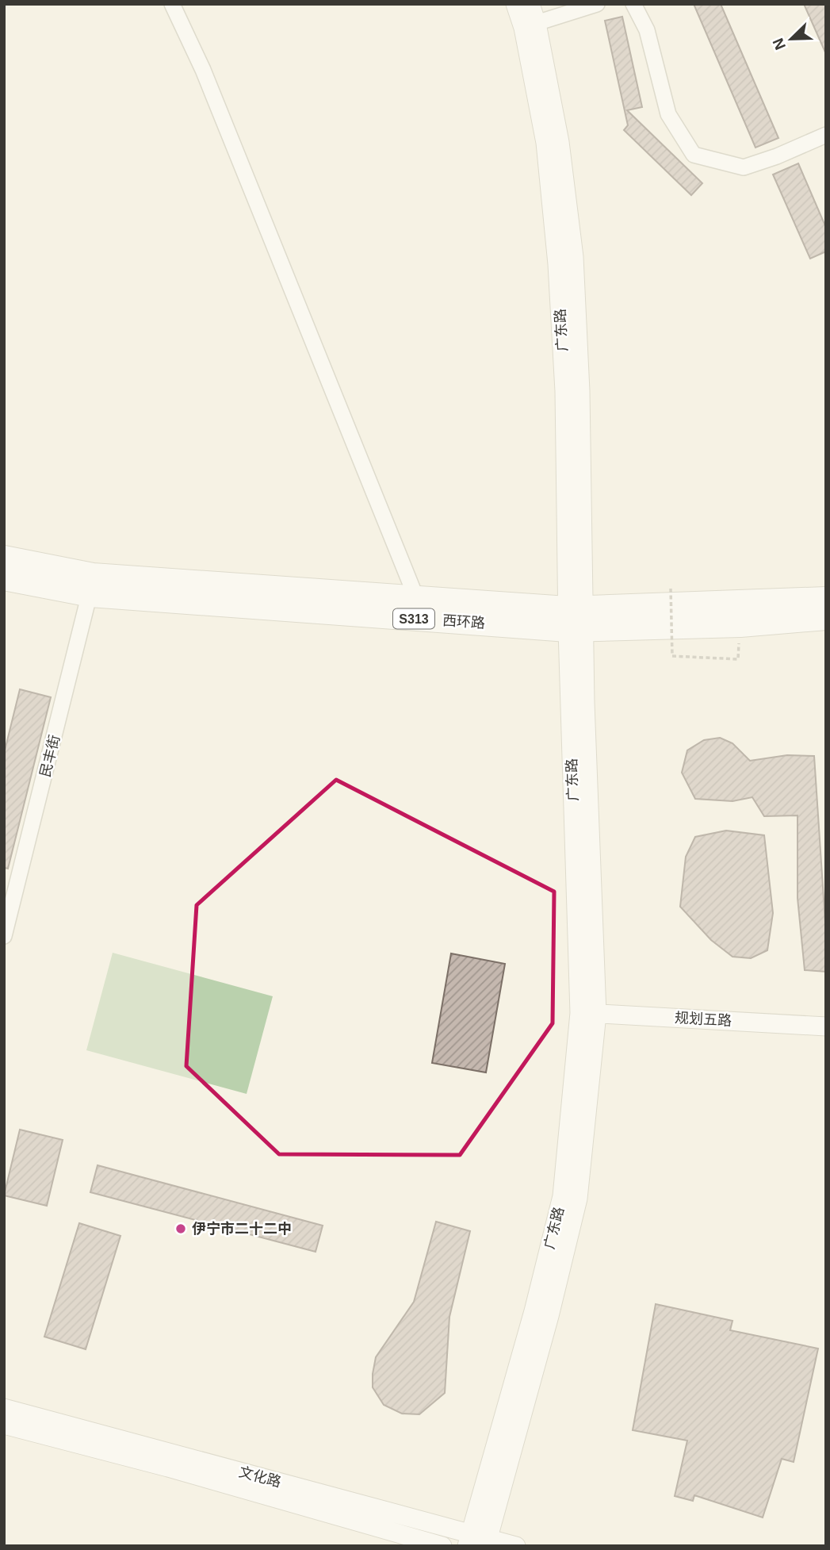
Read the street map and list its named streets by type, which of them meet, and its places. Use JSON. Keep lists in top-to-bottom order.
{
  "streets": {
    "main road": ["S313", "西环路"],
    "street": [
      "广东路",
      "民丰街",
      "规划五路",
      "文化路"
    ]
  },
  "crossings": [
    ["广东路", "西环路"],
    ["广东路", "规划五路"],
    ["广东路", "文化路"],
    ["西环路", "民丰街"]
  ],
  "places": ["伊宁市二十二中"],
  "north": "bottom left"
}
